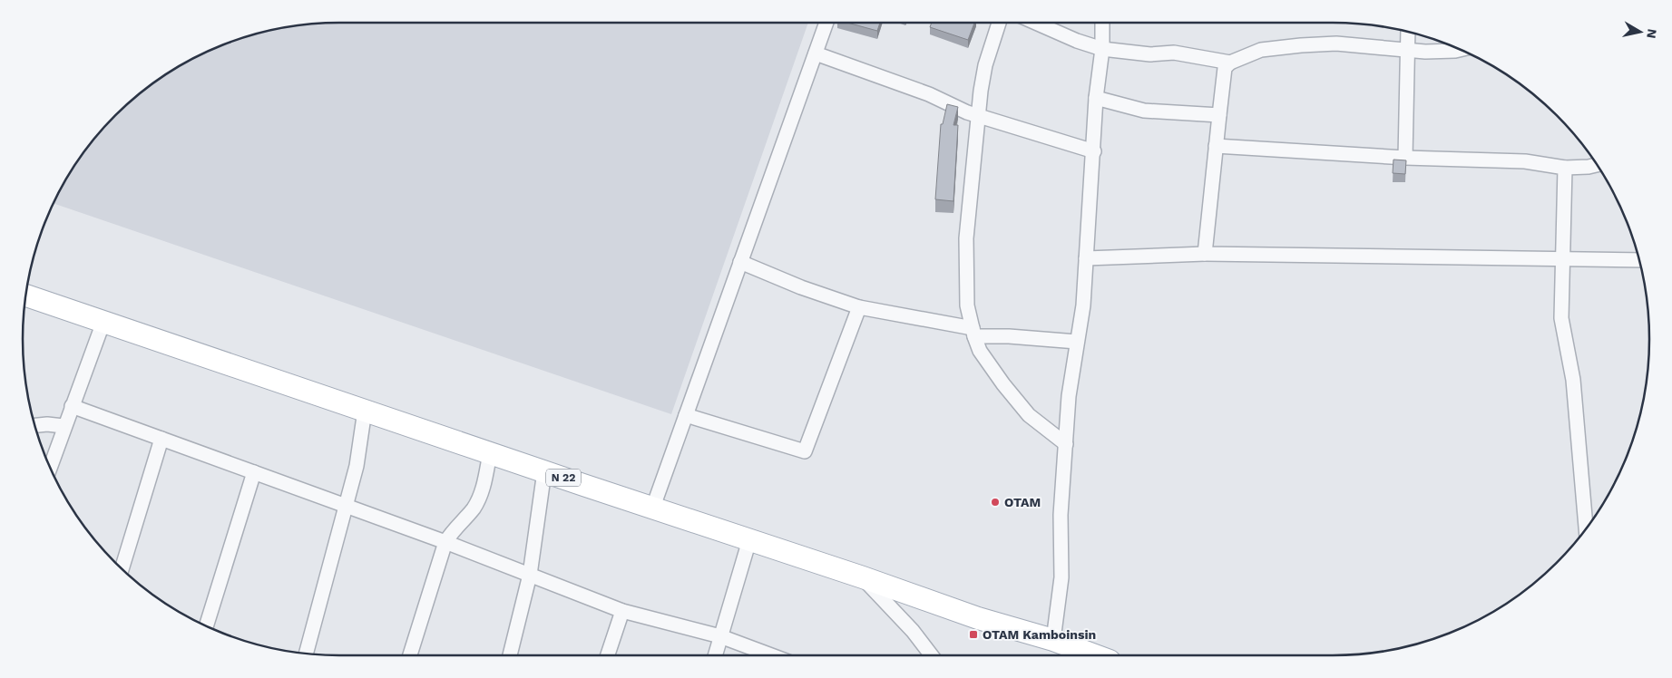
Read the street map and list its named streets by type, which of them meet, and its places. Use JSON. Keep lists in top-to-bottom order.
{
  "streets": {
    "main road": ["N 22"]
  },
  "places": {
    "other": ["OTAM"],
    "transit": ["OTAM Kamboinsin"]
  },
  "north": "right"
}
